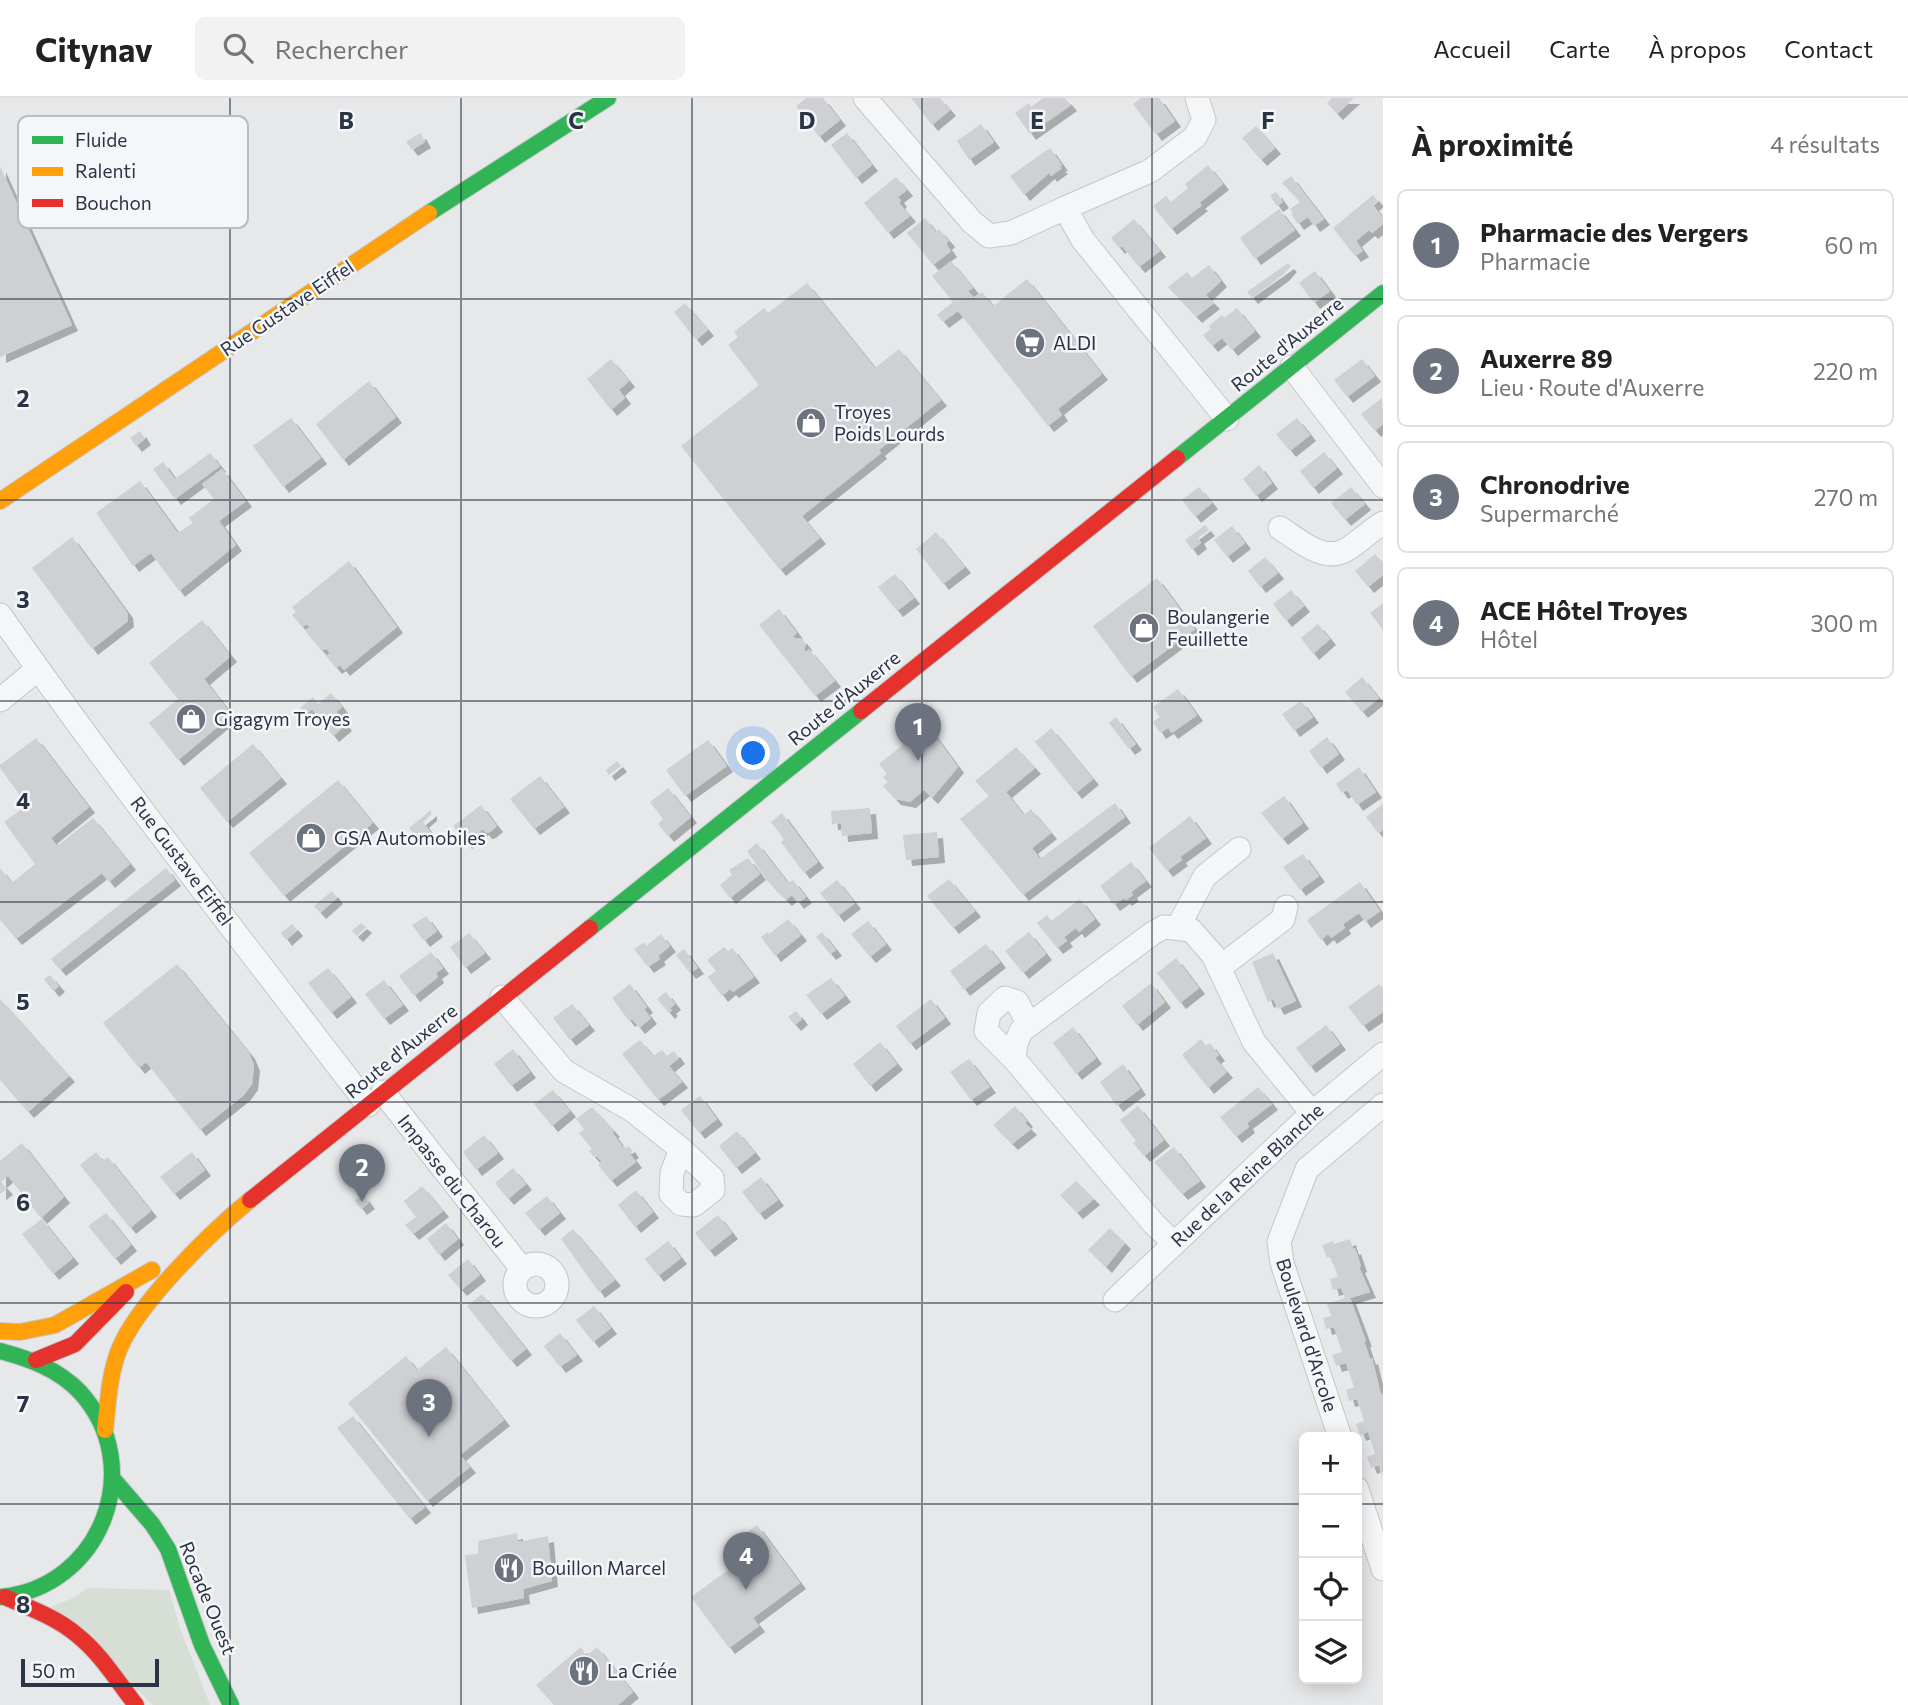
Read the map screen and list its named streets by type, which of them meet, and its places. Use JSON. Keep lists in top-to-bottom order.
{
  "streets": {
    "main road": ["Rue Gustave Eiffel", "Route d'Auxerre", "Rocade Ouest"],
    "street": ["Rue de la Reine Blanche", "Impasse du Charou", "Boulevard d'Arcole"]
  },
  "crossings": [
    ["Rue Gustave Eiffel", "Route d'Auxerre"],
    ["Rue Gustave Eiffel", "Impasse du Charou"],
    ["Route d'Auxerre", "Impasse du Charou"]
  ],
  "places": {
    "supermarket": ["ALDI"],
    "shop": [
      "Troyes Poids Lourds",
      "Boulangerie Feuillette",
      "Gigagym Troyes",
      "GSA Automobiles"
    ],
    "restaurant": ["Bouillon Marcel", "La Criée"]
  },
  "legend": ["Fluide", "Ralenti", "Bouchon"],
  "scale_bar": "50 m",
  "page": {
    "header": "Citynav",
    "search": "Rechercher",
    "nav": [
      "Accueil",
      "Carte",
      "À propos",
      "Contact"
    ],
    "heading": ["À proximité", "4 résultats"],
    "list": [
      {
        "mark": "1",
        "name": "Pharmacie des Vergers",
        "note": "Pharmacie",
        "value": "60 m"
      },
      {
        "mark": "2",
        "name": "Auxerre 89",
        "note": "Lieu · Route d'Auxerre",
        "value": "220 m"
      },
      {
        "mark": "3",
        "name": "Chronodrive",
        "note": "Supermarché",
        "value": "270 m"
      },
      {
        "mark": "4",
        "name": "ACE Hôtel Troyes",
        "note": "Hôtel",
        "value": "300 m"
      }
    ],
    "pins": [
      "1",
      "2",
      "3",
      "4"
    ],
    "map_buttons": ["+", "−"],
    "scale": "50 m"
  },
  "grid": {
    "columns": [
      "B",
      "C",
      "D",
      "E",
      "F"
    ],
    "rows": [
      "2",
      "3",
      "4",
      "5",
      "6",
      "7",
      "8"
    ]
  }
}
